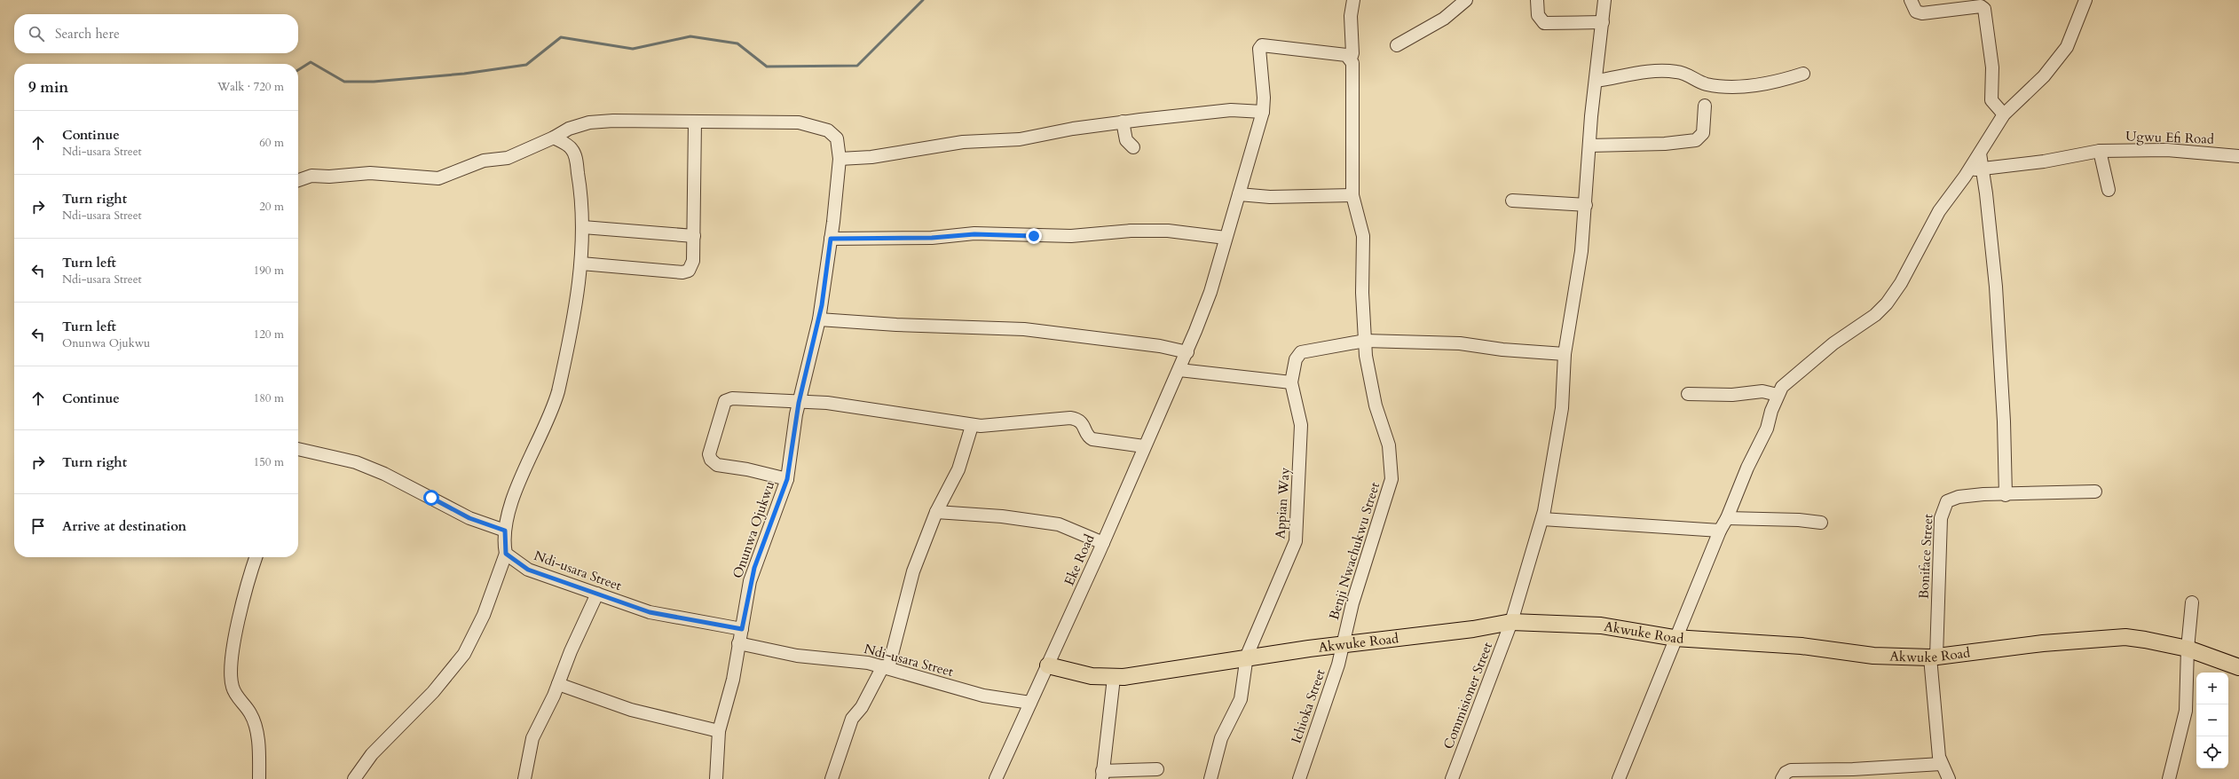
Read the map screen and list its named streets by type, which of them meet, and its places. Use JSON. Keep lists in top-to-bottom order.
{
  "streets": {
    "main road": ["Akwuke Road"],
    "street": [
      "Ugwu Efi Road",
      "Appian Way",
      "Onunwa Ojukwu",
      "Benji Nwachukwu Street",
      "Boniface Street",
      "Eke Road",
      "Ndi-usara Street",
      "Commisioner Street",
      "Ichioka Street"
    ]
  },
  "crossings": [
    ["Appian Way", "Akwuke Road"],
    ["Onunwa Ojukwu", "Ndi-usara Street"],
    ["Benji Nwachukwu Street", "Eke Road"],
    ["Benji Nwachukwu Street", "Akwuke Road"],
    ["Benji Nwachukwu Street", "Ichioka Street"],
    ["Boniface Street", "Akwuke Road"],
    ["Eke Road", "Ndi-usara Street"],
    ["Eke Road", "Akwuke Road"],
    ["Akwuke Road", "Commisioner Street"],
    ["Akwuke Road", "Ichioka Street"]
  ],
  "page": {
    "search": "Search here",
    "heading": ["9 min", "Walk · 720 m"],
    "list": [
      ["Continue", "Ndi-usara Street", "60 m"],
      ["Turn right", "Ndi-usara Street", "20 m"],
      ["Turn left", "Ndi-usara Street", "190 m"],
      ["Turn left", "Onunwa Ojukwu", "120 m"],
      ["Continue", "180 m"],
      ["Turn right", "150 m"],
      "Arrive at destination"
    ],
    "map_buttons": ["+", "−"]
  }
}
